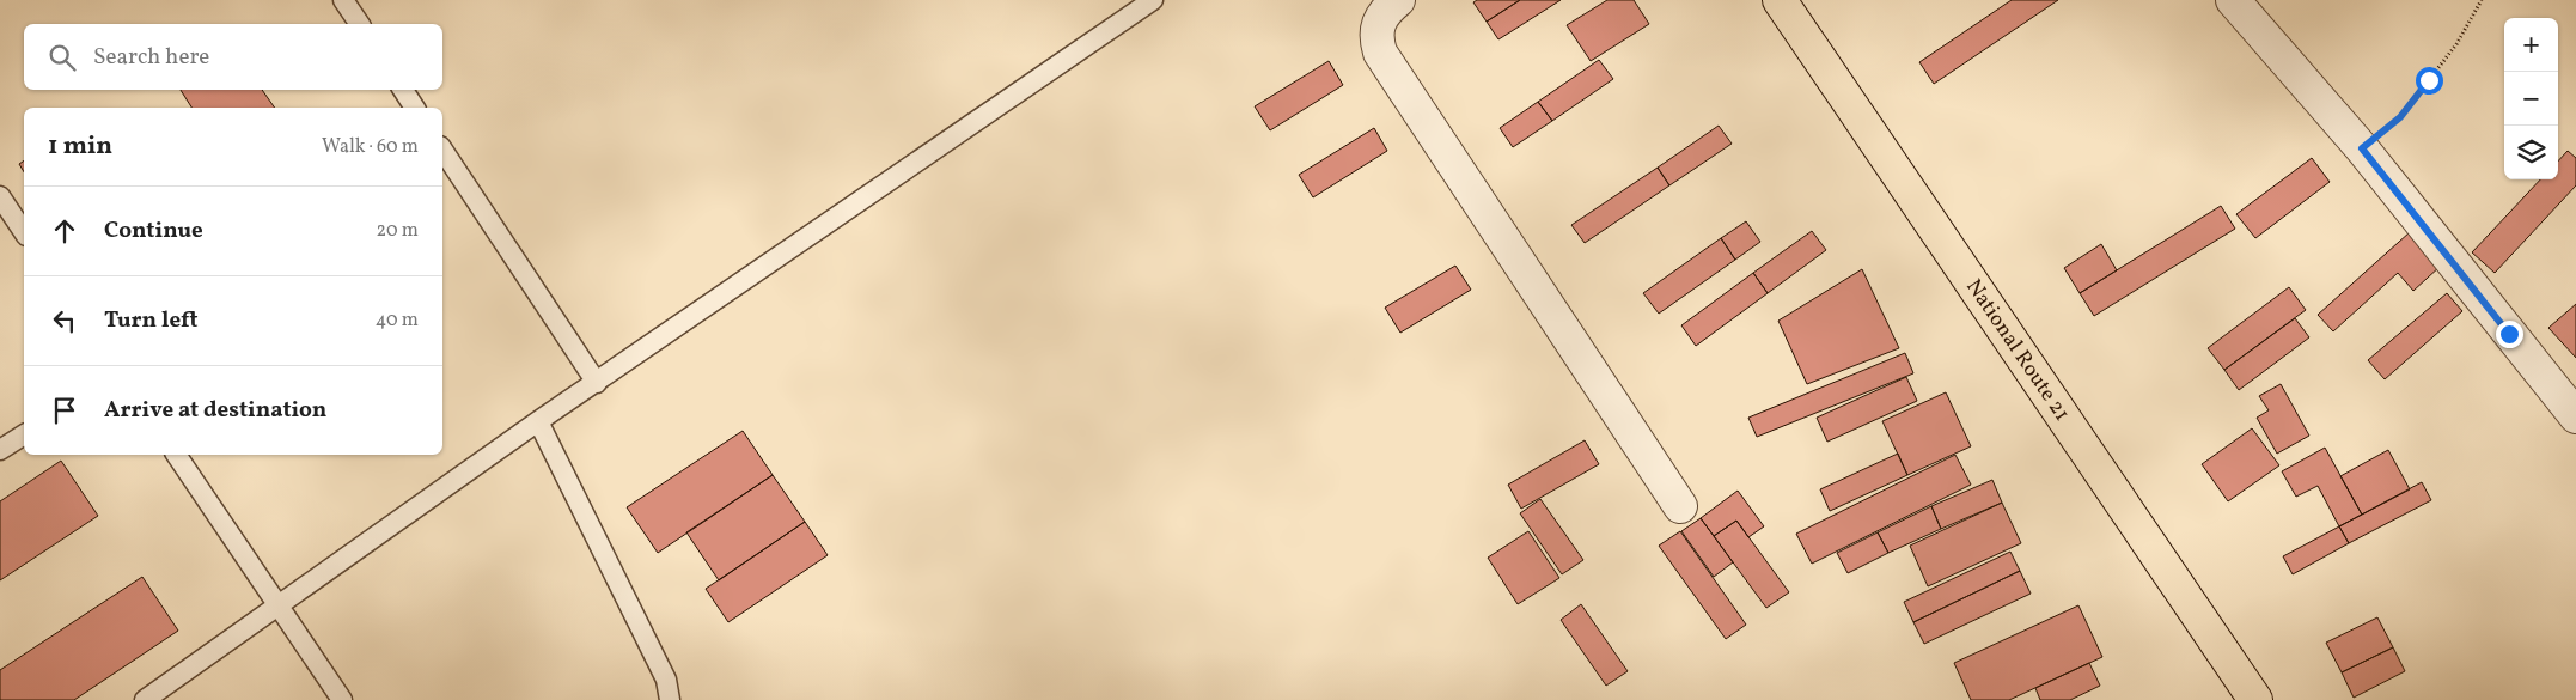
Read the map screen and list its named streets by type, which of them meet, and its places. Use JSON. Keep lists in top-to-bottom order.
{
  "streets": {
    "highway": ["National Route 21"]
  },
  "page": {
    "map_buttons": ["+", "−"],
    "search": "Search here",
    "heading": ["1 min", "Walk · 60 m"],
    "list": [
      ["Continue", "20 m"],
      ["Turn left", "40 m"],
      "Arrive at destination"
    ]
  }
}
